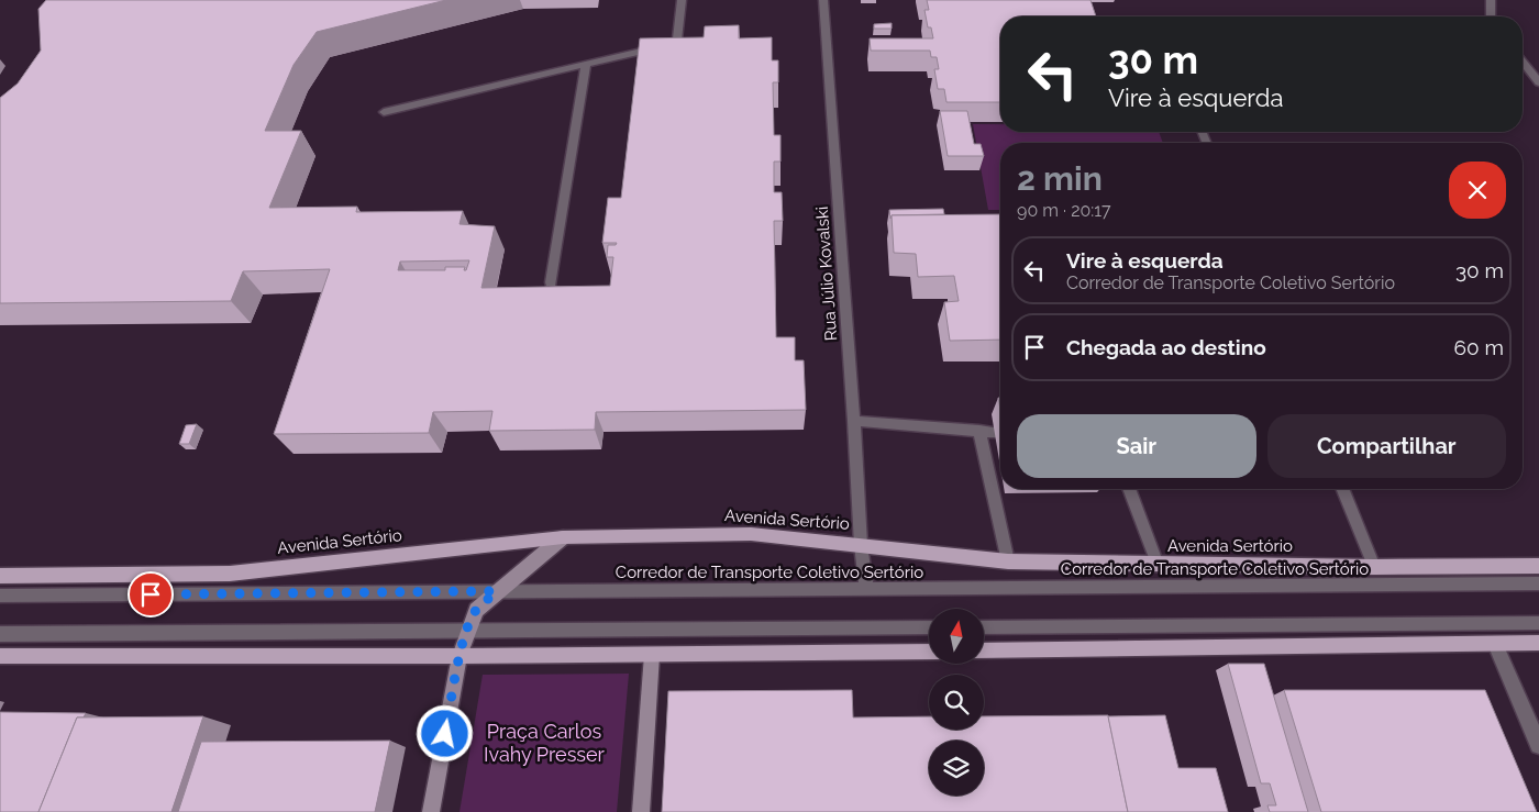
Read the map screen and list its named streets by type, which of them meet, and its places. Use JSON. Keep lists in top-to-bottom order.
{
  "streets": {
    "main road": ["Avenida Sertório"],
    "lane": ["Rua Júlio Kovalski", "Corredor de Transporte Coletivo Sertório"]
  },
  "crossings": [
    ["Rua Júlio Kovalski", "Avenida Sertório"],
    ["Rua Júlio Kovalski", "Corredor de Transporte Coletivo Sertório"]
  ],
  "parks": ["Praça Carlos Ivahy Presser"],
  "north": "top",
  "page": {
    "turn": ["30 m", "Vire à esquerda"],
    "heading": ["2 min", "90 m · 20:17"],
    "list": [
      {
        "name": "Vire à esquerda",
        "note": "Corredor de Transporte Coletivo Sertório",
        "value": "30 m"
      },
      {
        "name": "Chegada ao destino",
        "value": "60 m"
      }
    ],
    "buttons": ["Sair", "Compartilhar"]
  }
}
